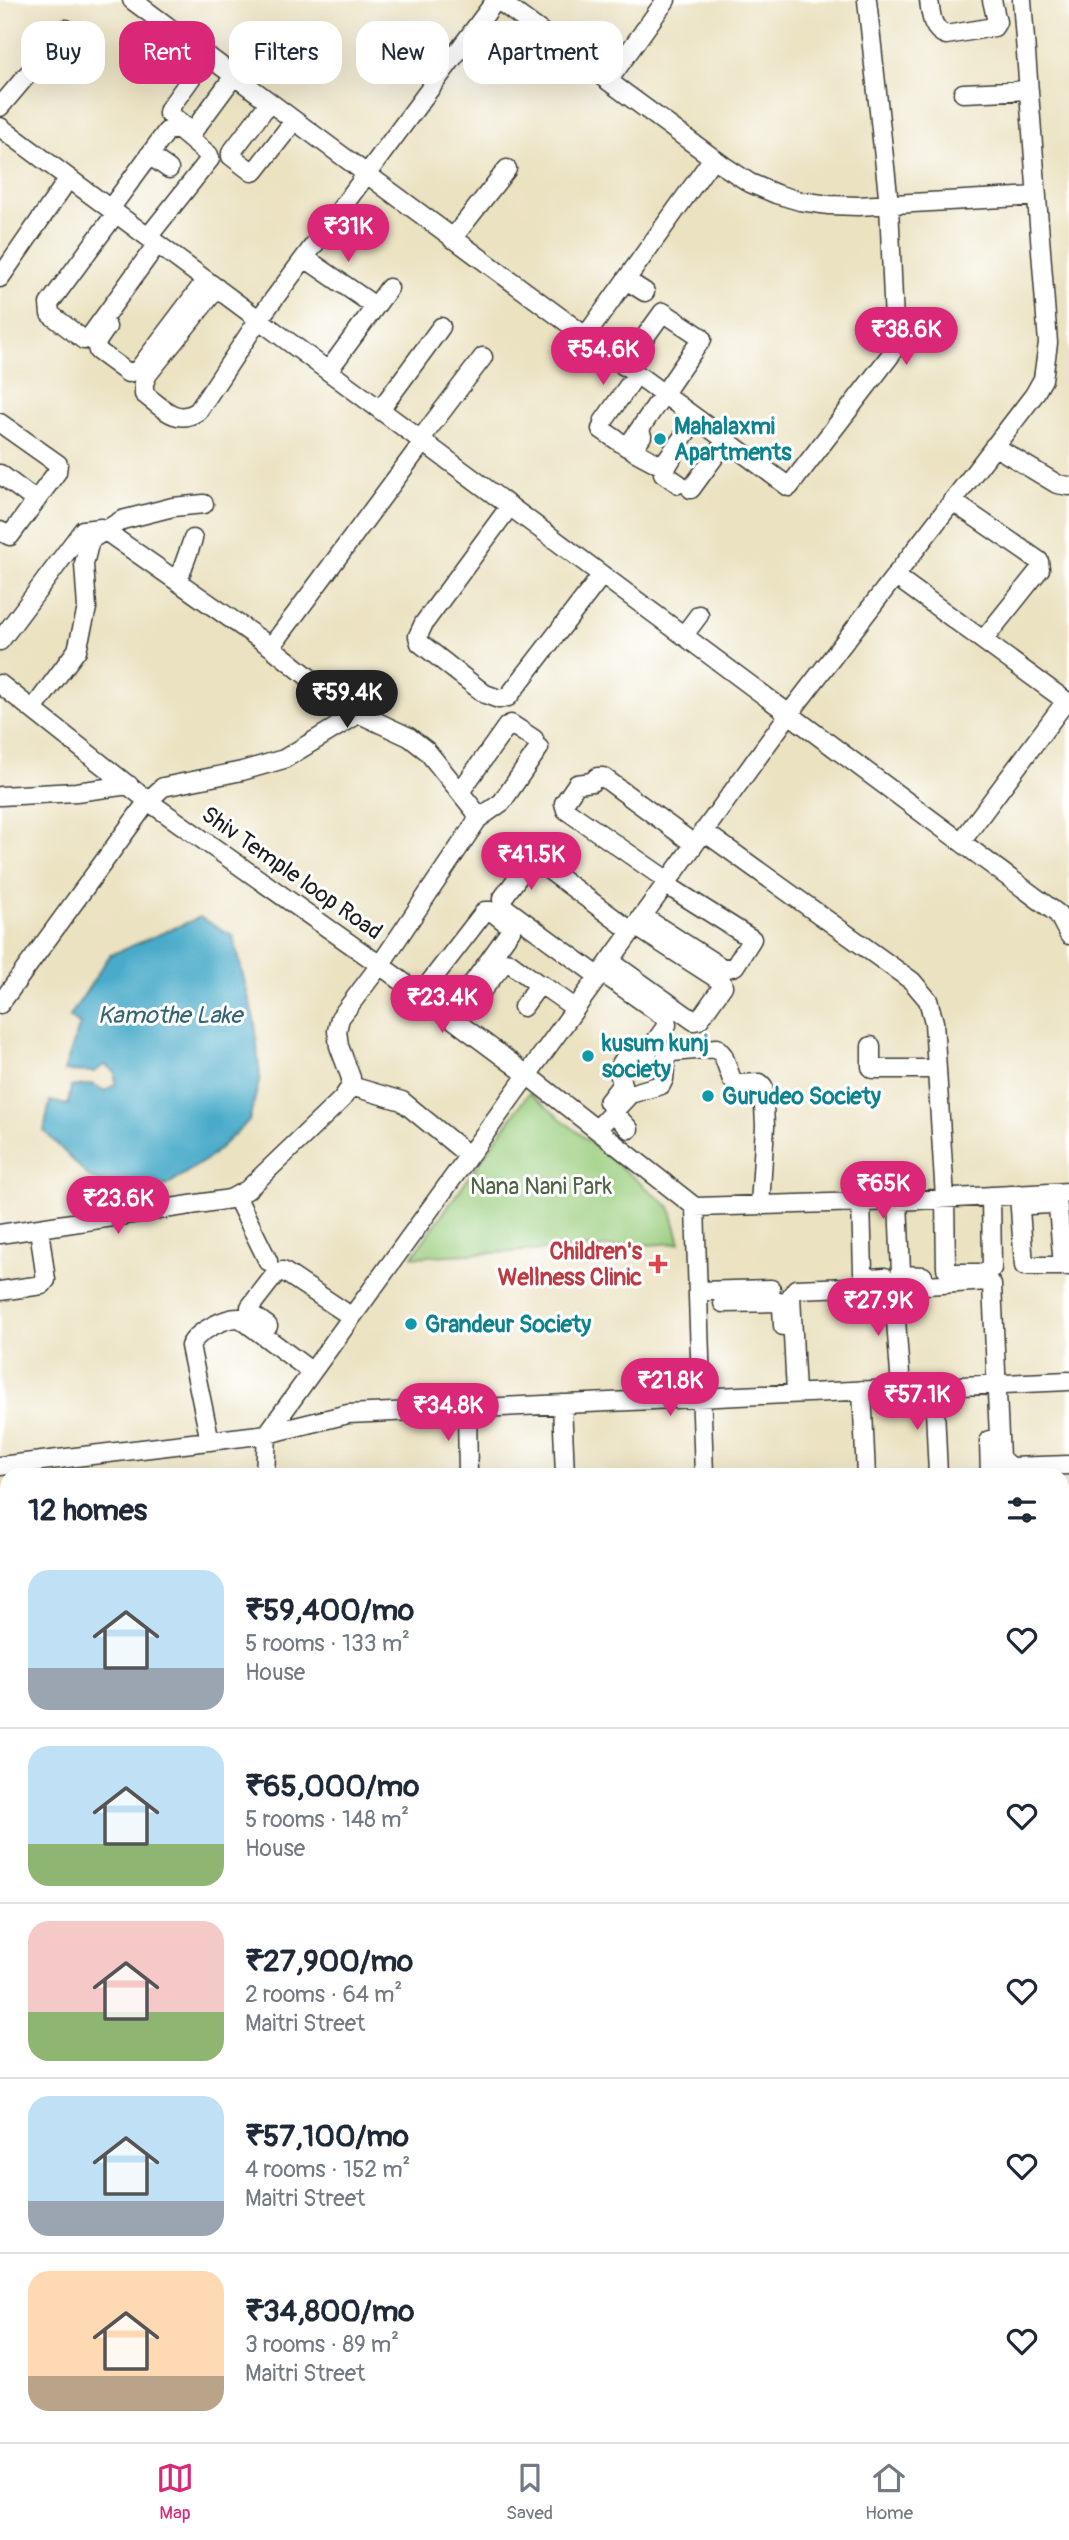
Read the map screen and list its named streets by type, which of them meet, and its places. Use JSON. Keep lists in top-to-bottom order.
{
  "streets": {
    "street": ["Shiv Temple loop Road"]
  },
  "water": ["Kamothe Lake"],
  "parks": ["Nana Nani Park"],
  "places": {
    "other": [
      "Mahalaxmi Apartments",
      "kusum kunj society",
      "Gurudeo Society",
      "Grandeur Society"
    ],
    "health": ["Children's Wellness Clinic"]
  },
  "page": {
    "chip": [
      "Buy",
      "Rent",
      "Filters",
      "New",
      "Apartment"
    ],
    "price": [
      "₹31K",
      "₹38.6K",
      "₹54.6K",
      "₹59.4K",
      "₹41.5K",
      "₹23.4K",
      "₹65K",
      "₹23.6K",
      "₹27.9K",
      "₹21.8K",
      "₹57.1K",
      "₹34.8K"
    ],
    "heading": "12 homes",
    "list": [
      {
        "name": "₹59,400/mo",
        "note": "5 rooms · 133 m² · House"
      },
      {
        "name": "₹65,000/mo",
        "note": "5 rooms · 148 m² · House"
      },
      {
        "name": "₹27,900/mo",
        "note": "2 rooms · 64 m² · Maitri Street"
      },
      {
        "name": "₹57,100/mo",
        "note": "4 rooms · 152 m² · Maitri Street"
      },
      {
        "name": "₹34,800/mo",
        "note": "3 rooms · 89 m² · Maitri Street"
      }
    ],
    "tabs": ["Map", "Saved", "Home"]
  }
}
